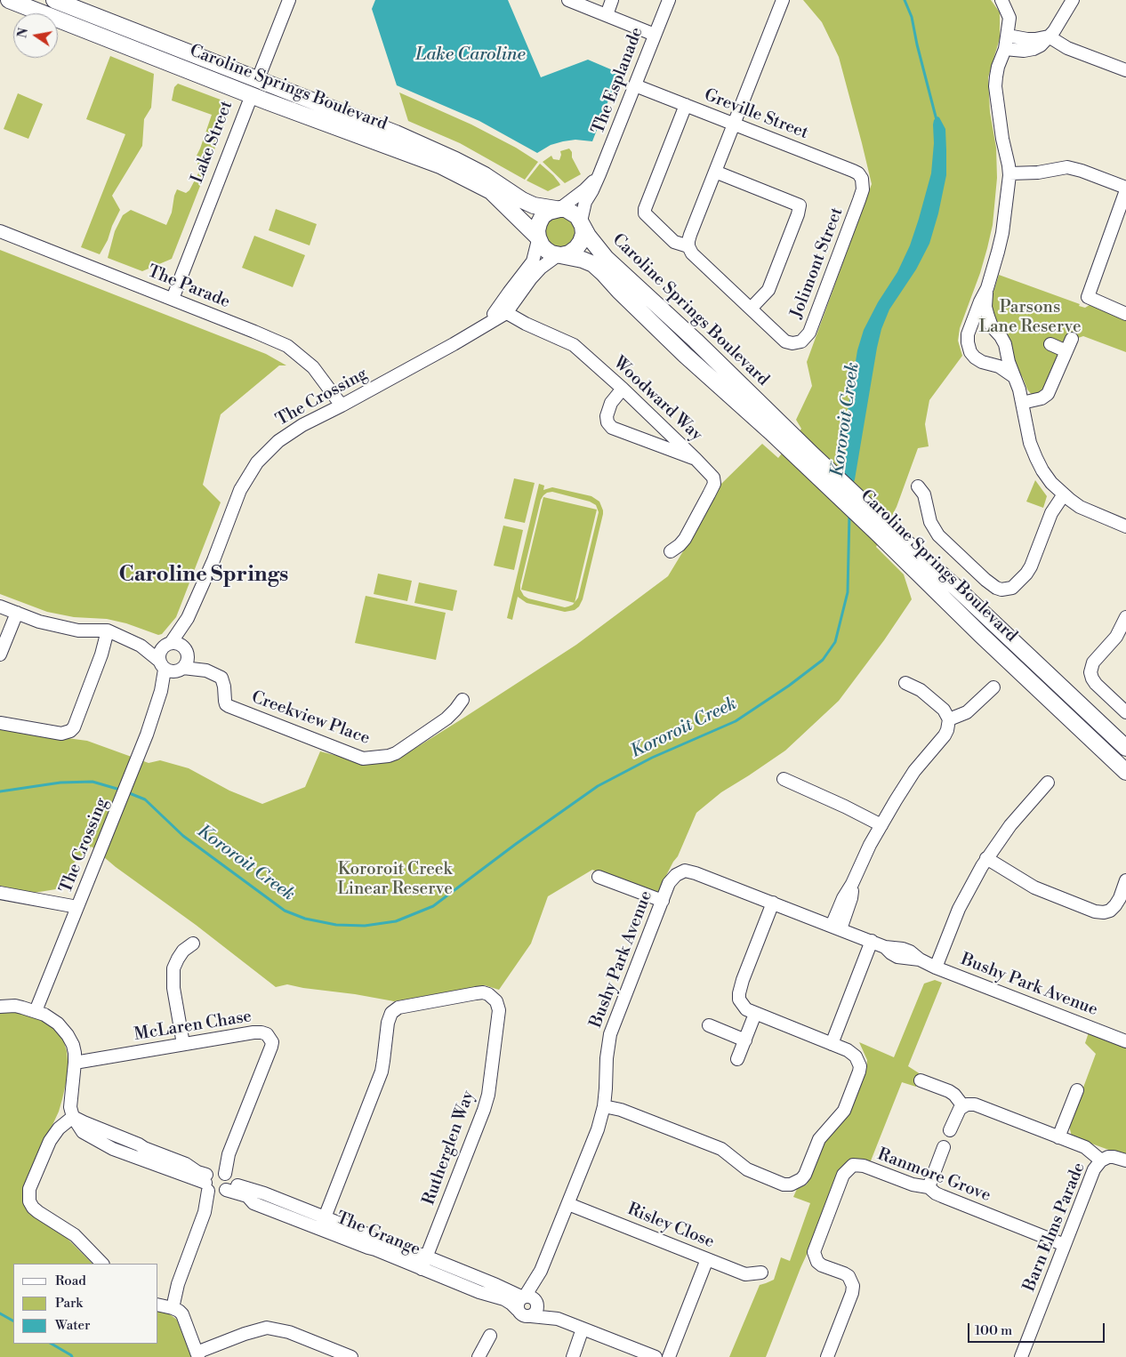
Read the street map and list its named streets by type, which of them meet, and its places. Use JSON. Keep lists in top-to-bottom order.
{
  "streets": {
    "main road": ["Caroline Springs Boulevard", "Lake Street"],
    "street": [
      "The Esplanade",
      "Greville Street",
      "Jolimont Street",
      "The Parade",
      "The Crossing",
      "Woodward Way",
      "Creekview Place",
      "Bushy Park Avenue",
      "McLaren Chase",
      "Rutherglen Way",
      "Ranmore Grove",
      "Risley Close",
      "Barn Elms Parade",
      "The Grange"
    ]
  },
  "crossings": [
    ["The Esplanade", "Caroline Springs Boulevard"],
    ["The Esplanade", "Greville Street"],
    ["The Esplanade", "The Crossing"],
    ["Caroline Springs Boulevard", "Lake Street"],
    ["Caroline Springs Boulevard", "The Crossing"],
    ["Greville Street", "Jolimont Street"],
    ["Lake Street", "The Parade"],
    ["The Parade", "The Crossing"],
    ["The Crossing", "Woodward Way"],
    ["The Crossing", "Creekview Place"],
    ["Bushy Park Avenue", "Risley Close"],
    ["Bushy Park Avenue", "The Grange"],
    ["McLaren Chase", "The Grange"],
    ["Rutherglen Way", "The Grange"],
    ["Ranmore Grove", "Barn Elms Parade"]
  ],
  "districts": ["Caroline Springs"],
  "water": ["Lake Caroline", "Kororoit Creek"],
  "parks": ["Parsons Lane Reserve", "Kororoit Creek Linear Reserve"],
  "legend": ["Road", "Park", "Water"],
  "scale_bar": "100 m",
  "north": "left"
}
